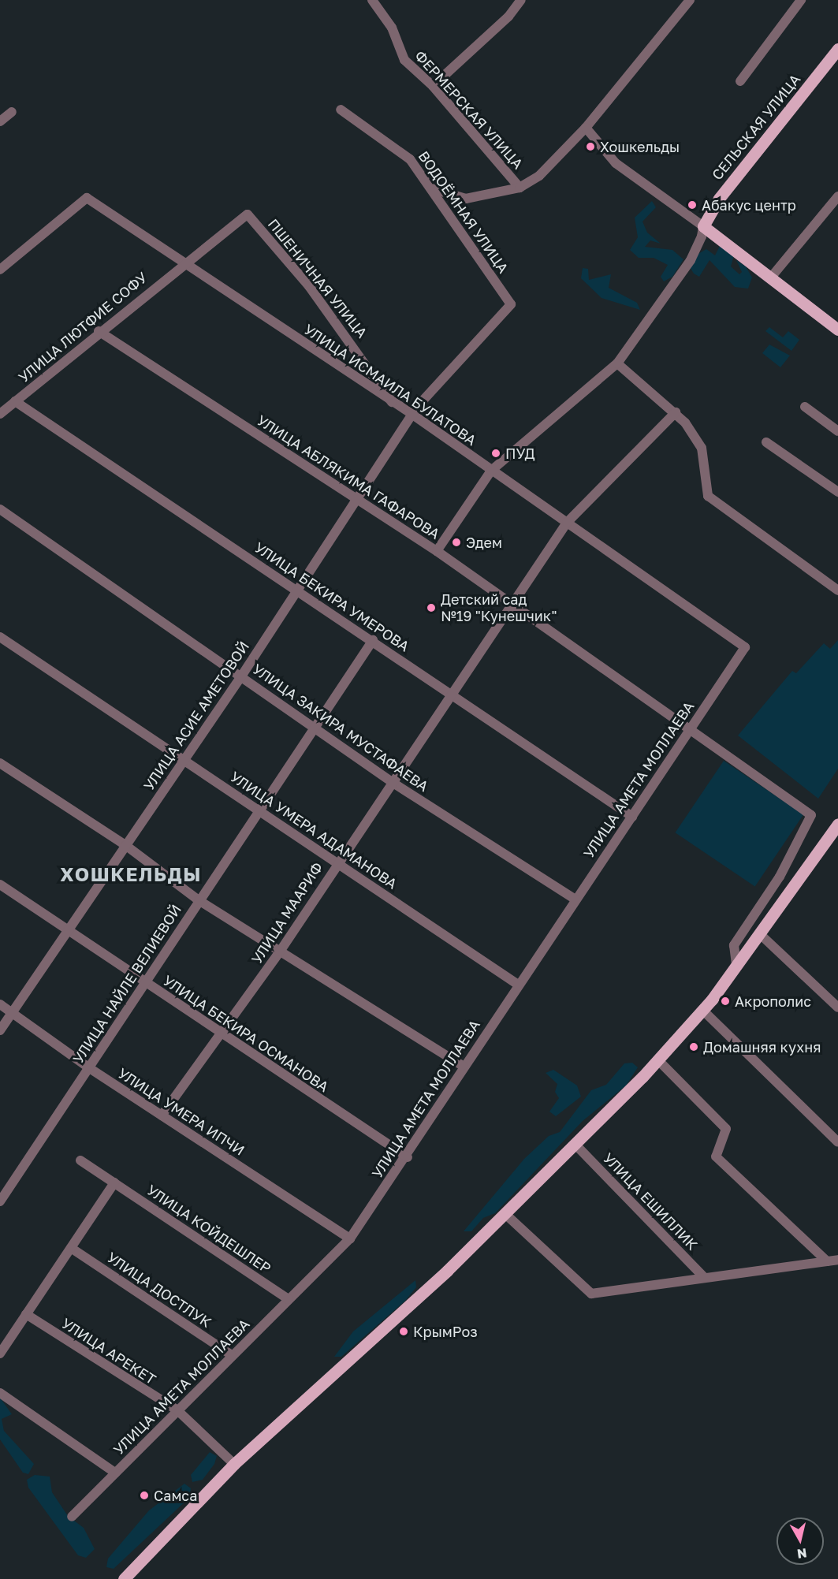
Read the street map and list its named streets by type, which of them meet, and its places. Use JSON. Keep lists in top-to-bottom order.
{
  "streets": {
    "main road": ["СЕЛЬСКАЯ УЛИЦА"],
    "street": [
      "ФЕРМЕРСКАЯ УЛИЦА",
      "ВОДОЁМНАЯ УЛИЦА",
      "ПШЕНИЧНАЯ УЛИЦА",
      "УЛИЦА ЛЮТФИЕ СОФУ",
      "УЛИЦА ИСМАИЛА БУЛАТОВА",
      "УЛИЦА АБЛЯКИМА ГАФАРОВА",
      "УЛИЦА БЕКИРА УМЕРОВА",
      "УЛИЦА АСИЕ АМЕТОВОЙ",
      "УЛИЦА ЗАКИРА МУСТАФАЕВА",
      "УЛИЦА АМЕТА МОЛЛАЕВА",
      "УЛИЦА УМЕРА АДАМАНОВА",
      "УЛИЦА МААРИФ",
      "УЛИЦА НАЙЛЕ ВЕЛИЕВОЙ",
      "УЛИЦА БЕКИРА ОСМАНОВА",
      "УЛИЦА УМЕРА ИПЧИ",
      "УЛИЦА ЕШИЛЛИК",
      "УЛИЦА КОЙДЕШЛЕР",
      "УЛИЦА ДОСТЛУК",
      "УЛИЦА АРЕКЕТ"
    ]
  },
  "crossings": [
    ["ВОДОЁМНАЯ УЛИЦА", "УЛИЦА ИСМАИЛА БУЛАТОВА"],
    ["ВОДОЁМНАЯ УЛИЦА", "УЛИЦА АСИЕ АМЕТОВОЙ"],
    ["ПШЕНИЧНАЯ УЛИЦА", "УЛИЦА ЛЮТФИЕ СОФУ"],
    ["ПШЕНИЧНАЯ УЛИЦА", "УЛИЦА ИСМАИЛА БУЛАТОВА"],
    ["УЛИЦА ЛЮТФИЕ СОФУ", "УЛИЦА ИСМАИЛА БУЛАТОВА"],
    ["УЛИЦА ЛЮТФИЕ СОФУ", "УЛИЦА АБЛЯКИМА ГАФАРОВА"],
    ["УЛИЦА ЛЮТФИЕ СОФУ", "УЛИЦА БЕКИРА УМЕРОВА"],
    ["УЛИЦА ИСМАИЛА БУЛАТОВА", "УЛИЦА АСИЕ АМЕТОВОЙ"],
    ["УЛИЦА ИСМАИЛА БУЛАТОВА", "УЛИЦА АМЕТА МОЛЛАЕВА"],
    ["УЛИЦА ИСМАИЛА БУЛАТОВА", "УЛИЦА МААРИФ"],
    ["УЛИЦА АБЛЯКИМА ГАФАРОВА", "УЛИЦА АСИЕ АМЕТОВОЙ"],
    ["УЛИЦА АБЛЯКИМА ГАФАРОВА", "УЛИЦА АМЕТА МОЛЛАЕВА"],
    ["УЛИЦА АБЛЯКИМА ГАФАРОВА", "УЛИЦА МААРИФ"],
    ["УЛИЦА БЕКИРА УМЕРОВА", "УЛИЦА АСИЕ АМЕТОВОЙ"],
    ["УЛИЦА БЕКИРА УМЕРОВА", "УЛИЦА АМЕТА МОЛЛАЕВА"],
    ["УЛИЦА БЕКИРА УМЕРОВА", "УЛИЦА МААРИФ"],
    ["УЛИЦА БЕКИРА УМЕРОВА", "УЛИЦА НАЙЛЕ ВЕЛИЕВОЙ"],
    ["УЛИЦА АСИЕ АМЕТОВОЙ", "УЛИЦА ЗАКИРА МУСТАФАЕВА"],
    ["УЛИЦА АСИЕ АМЕТОВОЙ", "УЛИЦА УМЕРА АДАМАНОВА"],
    ["УЛИЦА АСИЕ АМЕТОВОЙ", "УЛИЦА БЕКИРА ОСМАНОВА"],
    ["УЛИЦА АСИЕ АМЕТОВОЙ", "УЛИЦА УМЕРА ИПЧИ"],
    ["УЛИЦА ЗАКИРА МУСТАФАЕВА", "УЛИЦА АМЕТА МОЛЛАЕВА"],
    ["УЛИЦА ЗАКИРА МУСТАФАЕВА", "УЛИЦА МААРИФ"],
    ["УЛИЦА ЗАКИРА МУСТАФАЕВА", "УЛИЦА НАЙЛЕ ВЕЛИЕВОЙ"],
    ["УЛИЦА АМЕТА МОЛЛАЕВА", "УЛИЦА УМЕРА АДАМАНОВА"],
    ["УЛИЦА АМЕТА МОЛЛАЕВА", "УЛИЦА БЕКИРА ОСМАНОВА"],
    ["УЛИЦА АМЕТА МОЛЛАЕВА", "УЛИЦА УМЕРА ИПЧИ"],
    ["УЛИЦА АМЕТА МОЛЛАЕВА", "УЛИЦА КОЙДЕШЛЕР"],
    ["УЛИЦА АМЕТА МОЛЛАЕВА", "УЛИЦА ДОСТЛУК"],
    ["УЛИЦА АМЕТА МОЛЛАЕВА", "УЛИЦА АРЕКЕТ"],
    ["УЛИЦА УМЕРА АДАМАНОВА", "УЛИЦА МААРИФ"],
    ["УЛИЦА УМЕРА АДАМАНОВА", "УЛИЦА НАЙЛЕ ВЕЛИЕВОЙ"],
    ["УЛИЦА МААРИФ", "УЛИЦА БЕКИРА ОСМАНОВА"],
    ["УЛИЦА МААРИФ", "УЛИЦА УМЕРА ИПЧИ"],
    ["УЛИЦА НАЙЛЕ ВЕЛИЕВОЙ", "УЛИЦА БЕКИРА ОСМАНОВА"],
    ["УЛИЦА НАЙЛЕ ВЕЛИЕВОЙ", "УЛИЦА УМЕРА ИПЧИ"]
  ],
  "districts": ["ХОШКЕЛЬДЫ"],
  "places": [
    "Хошкельды",
    "Абакус центр",
    "ПУД",
    "Эдем",
    "Детский сад №19 \"Кунешчик\"",
    "Акрополис",
    "Домашняя кухня",
    "КрымРоз",
    "Самса"
  ],
  "north": "bottom"
}
